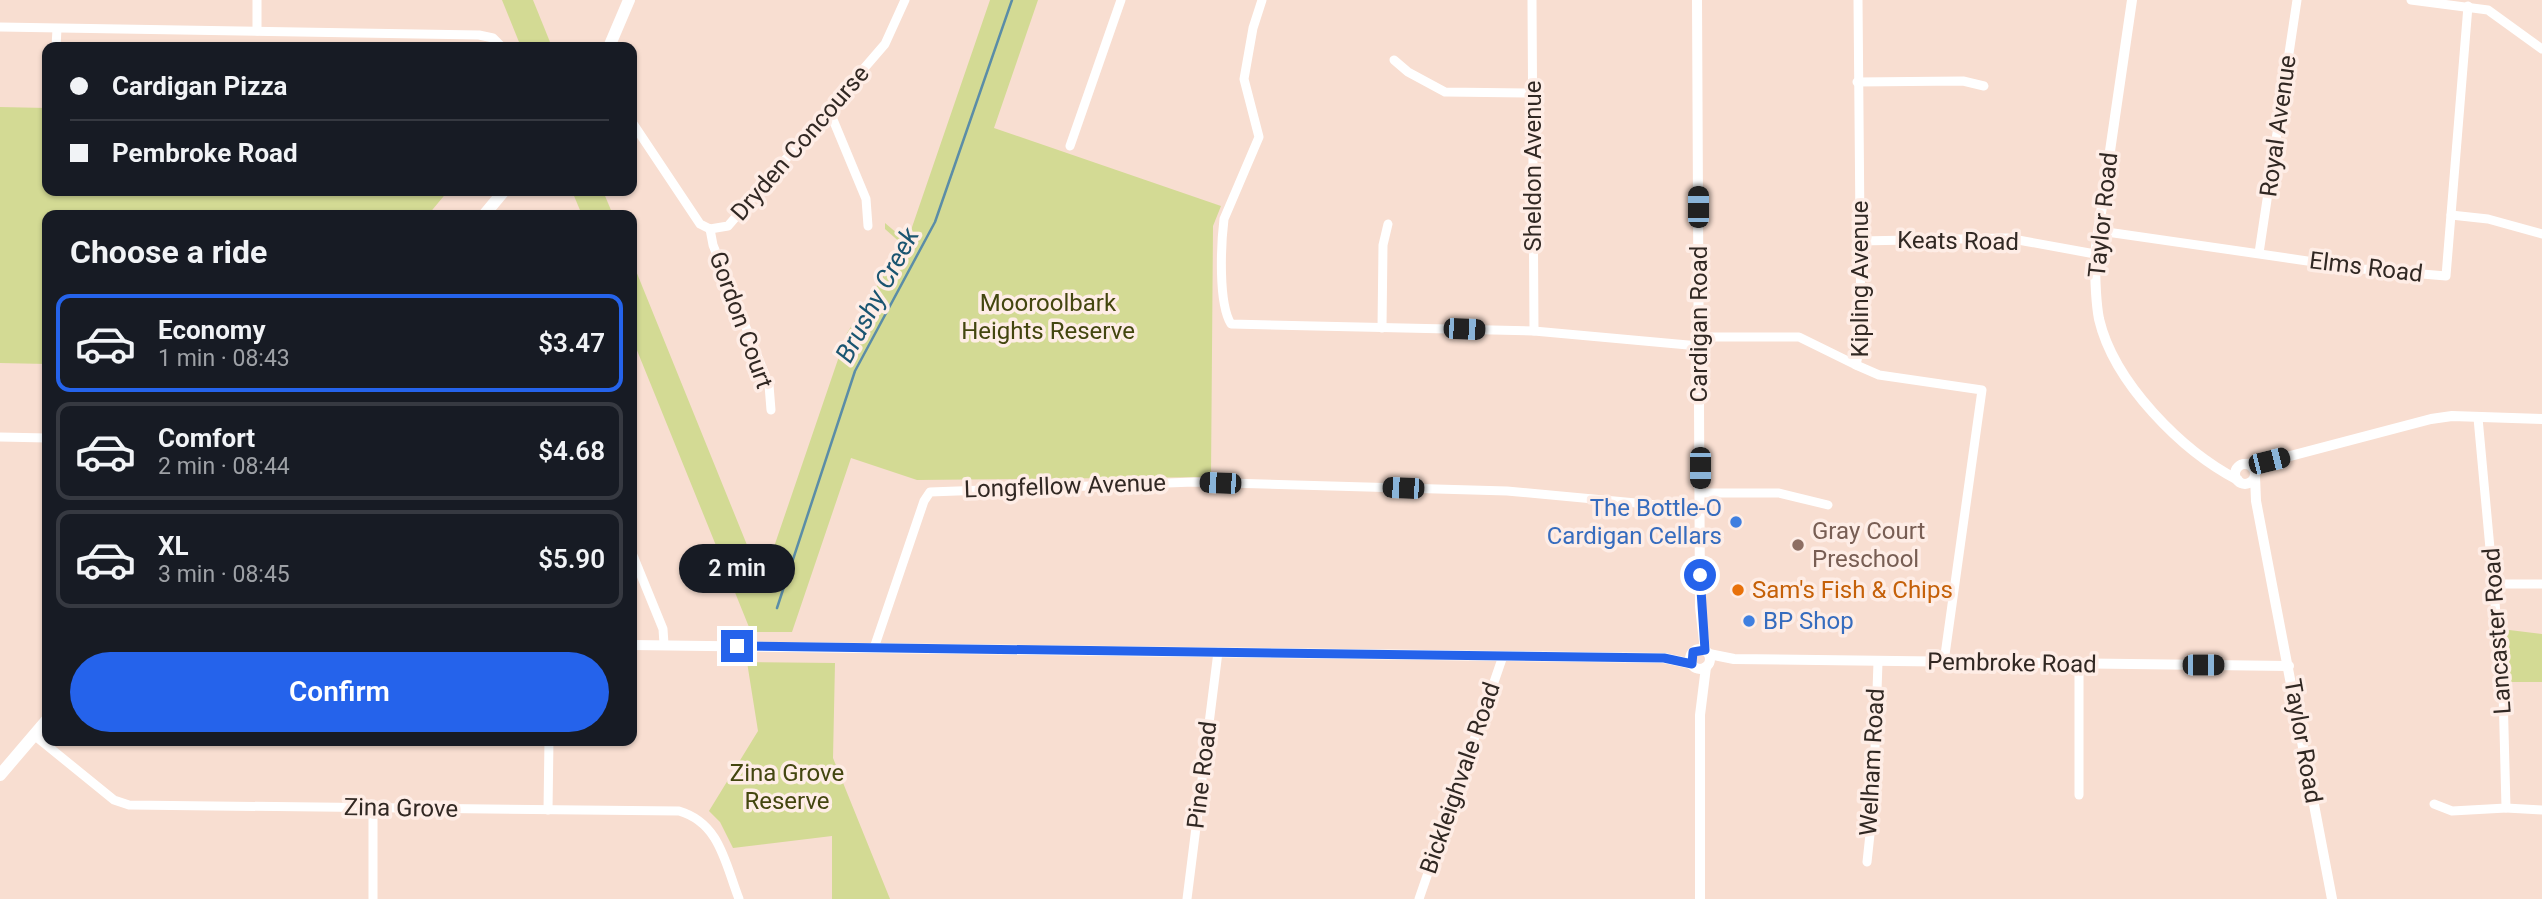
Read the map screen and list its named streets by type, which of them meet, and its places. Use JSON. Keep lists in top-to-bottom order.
{
  "streets": {
    "street": [
      "Royal Avenue",
      "Dryden Concourse",
      "Sheldon Avenue",
      "Taylor Road",
      "Keats Road",
      "Elms Road",
      "Kipling Avenue",
      "Gordon Court",
      "Cardigan Road",
      "Longfellow Avenue",
      "Lancaster Road",
      "Pembroke Road",
      "Welham Road",
      "Pine Road",
      "Bickleighvale Road",
      "Zina Grove"
    ]
  },
  "crossings": [
    ["Royal Avenue", "Elms Road"],
    ["Dryden Concourse", "Gordon Court"],
    ["Taylor Road", "Keats Road"],
    ["Taylor Road", "Elms Road"],
    ["Taylor Road", "Pembroke Road"],
    ["Keats Road", "Kipling Avenue"],
    ["Kipling Avenue", "Pembroke Road"],
    ["Cardigan Road", "Longfellow Avenue"],
    ["Cardigan Road", "Pembroke Road"],
    ["Longfellow Avenue", "Pembroke Road"],
    ["Pembroke Road", "Welham Road"],
    ["Pembroke Road", "Pine Road"],
    ["Pembroke Road", "Bickleighvale Road"]
  ],
  "water": ["Brushy Creek"],
  "parks": ["Mooroolbark Heights Reserve", "Zina Grove Reserve"],
  "places": [
    "The Bottle-O Cardigan Cellars",
    "Gray Court Preschool",
    "Sam's Fish & Chips",
    "BP Shop"
  ],
  "page": {
    "banner": ["Cardigan Pizza", "Pembroke Road"],
    "heading": "Choose a ride",
    "list": [
      {
        "name": "Economy",
        "note": "1 min · 08:43",
        "value": "$3.47"
      },
      {
        "name": "Comfort",
        "note": "2 min · 08:44",
        "value": "$4.68"
      },
      {
        "name": "XL",
        "note": "3 min · 08:45",
        "value": "$5.90"
      }
    ],
    "bubble": "2 min",
    "buttons": "Confirm"
  }
}
